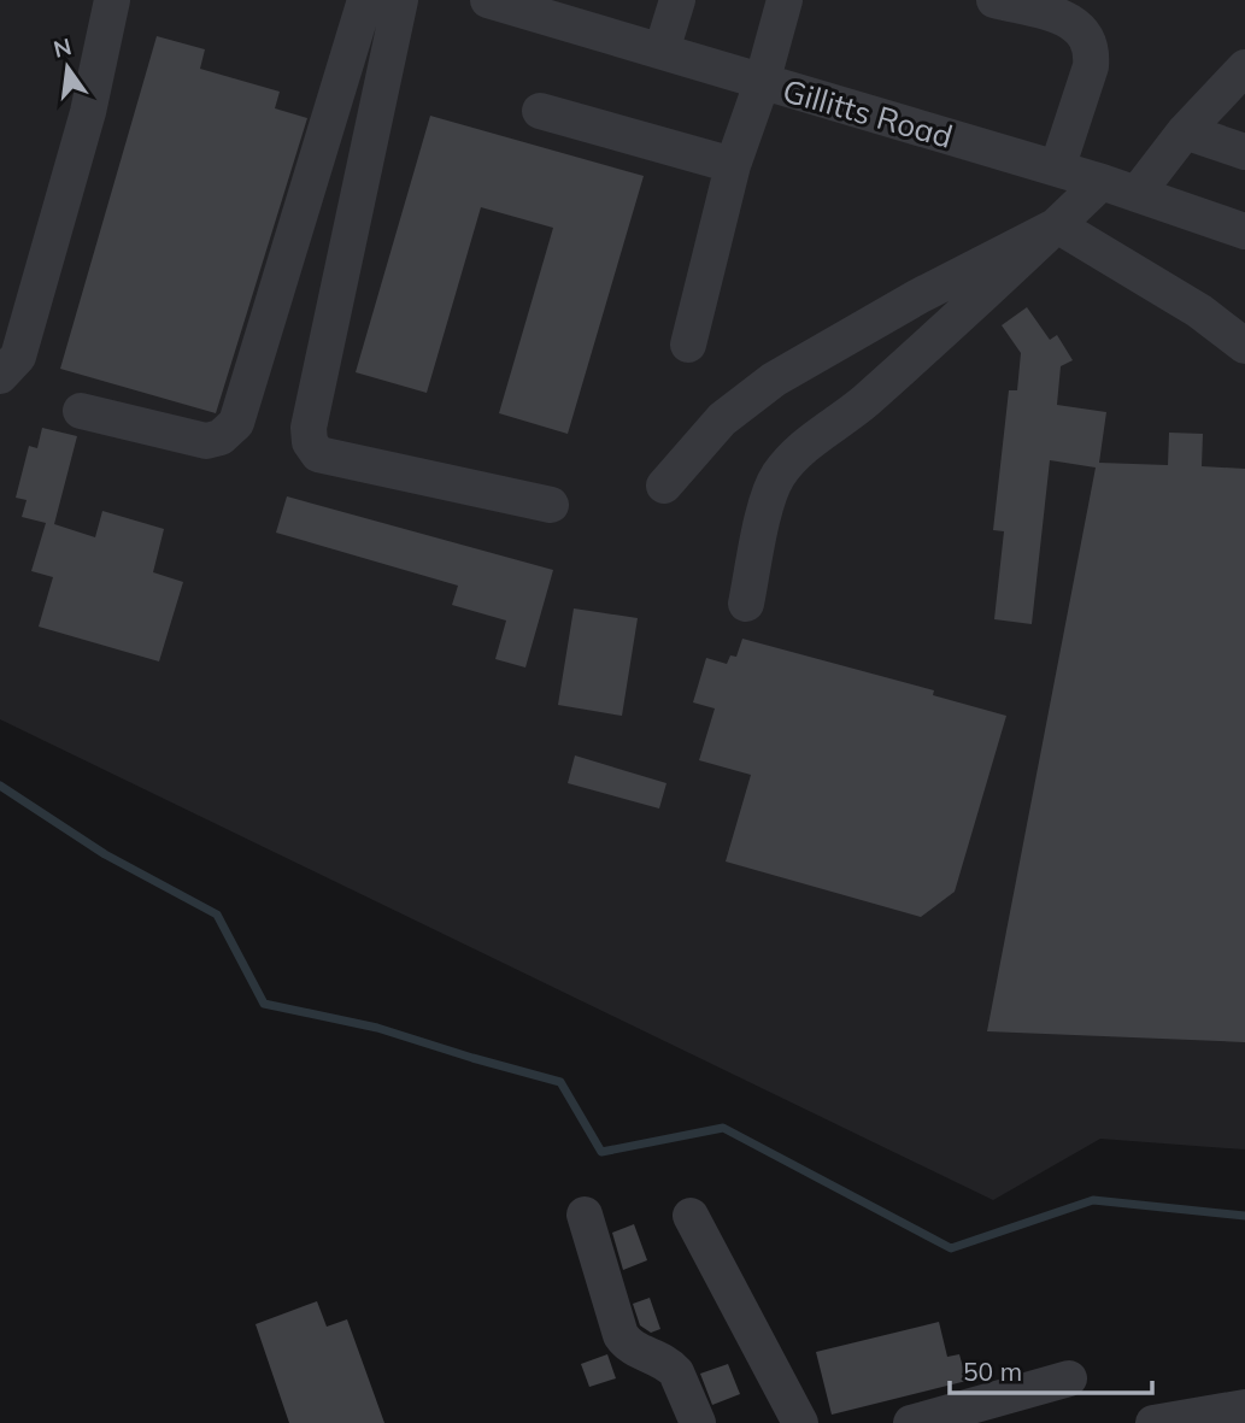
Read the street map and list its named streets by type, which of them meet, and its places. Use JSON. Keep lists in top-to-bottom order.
{
  "streets": {
    "street": ["Gillitts Road"]
  },
  "scale_bar": "50 m",
  "north": "top"
}
